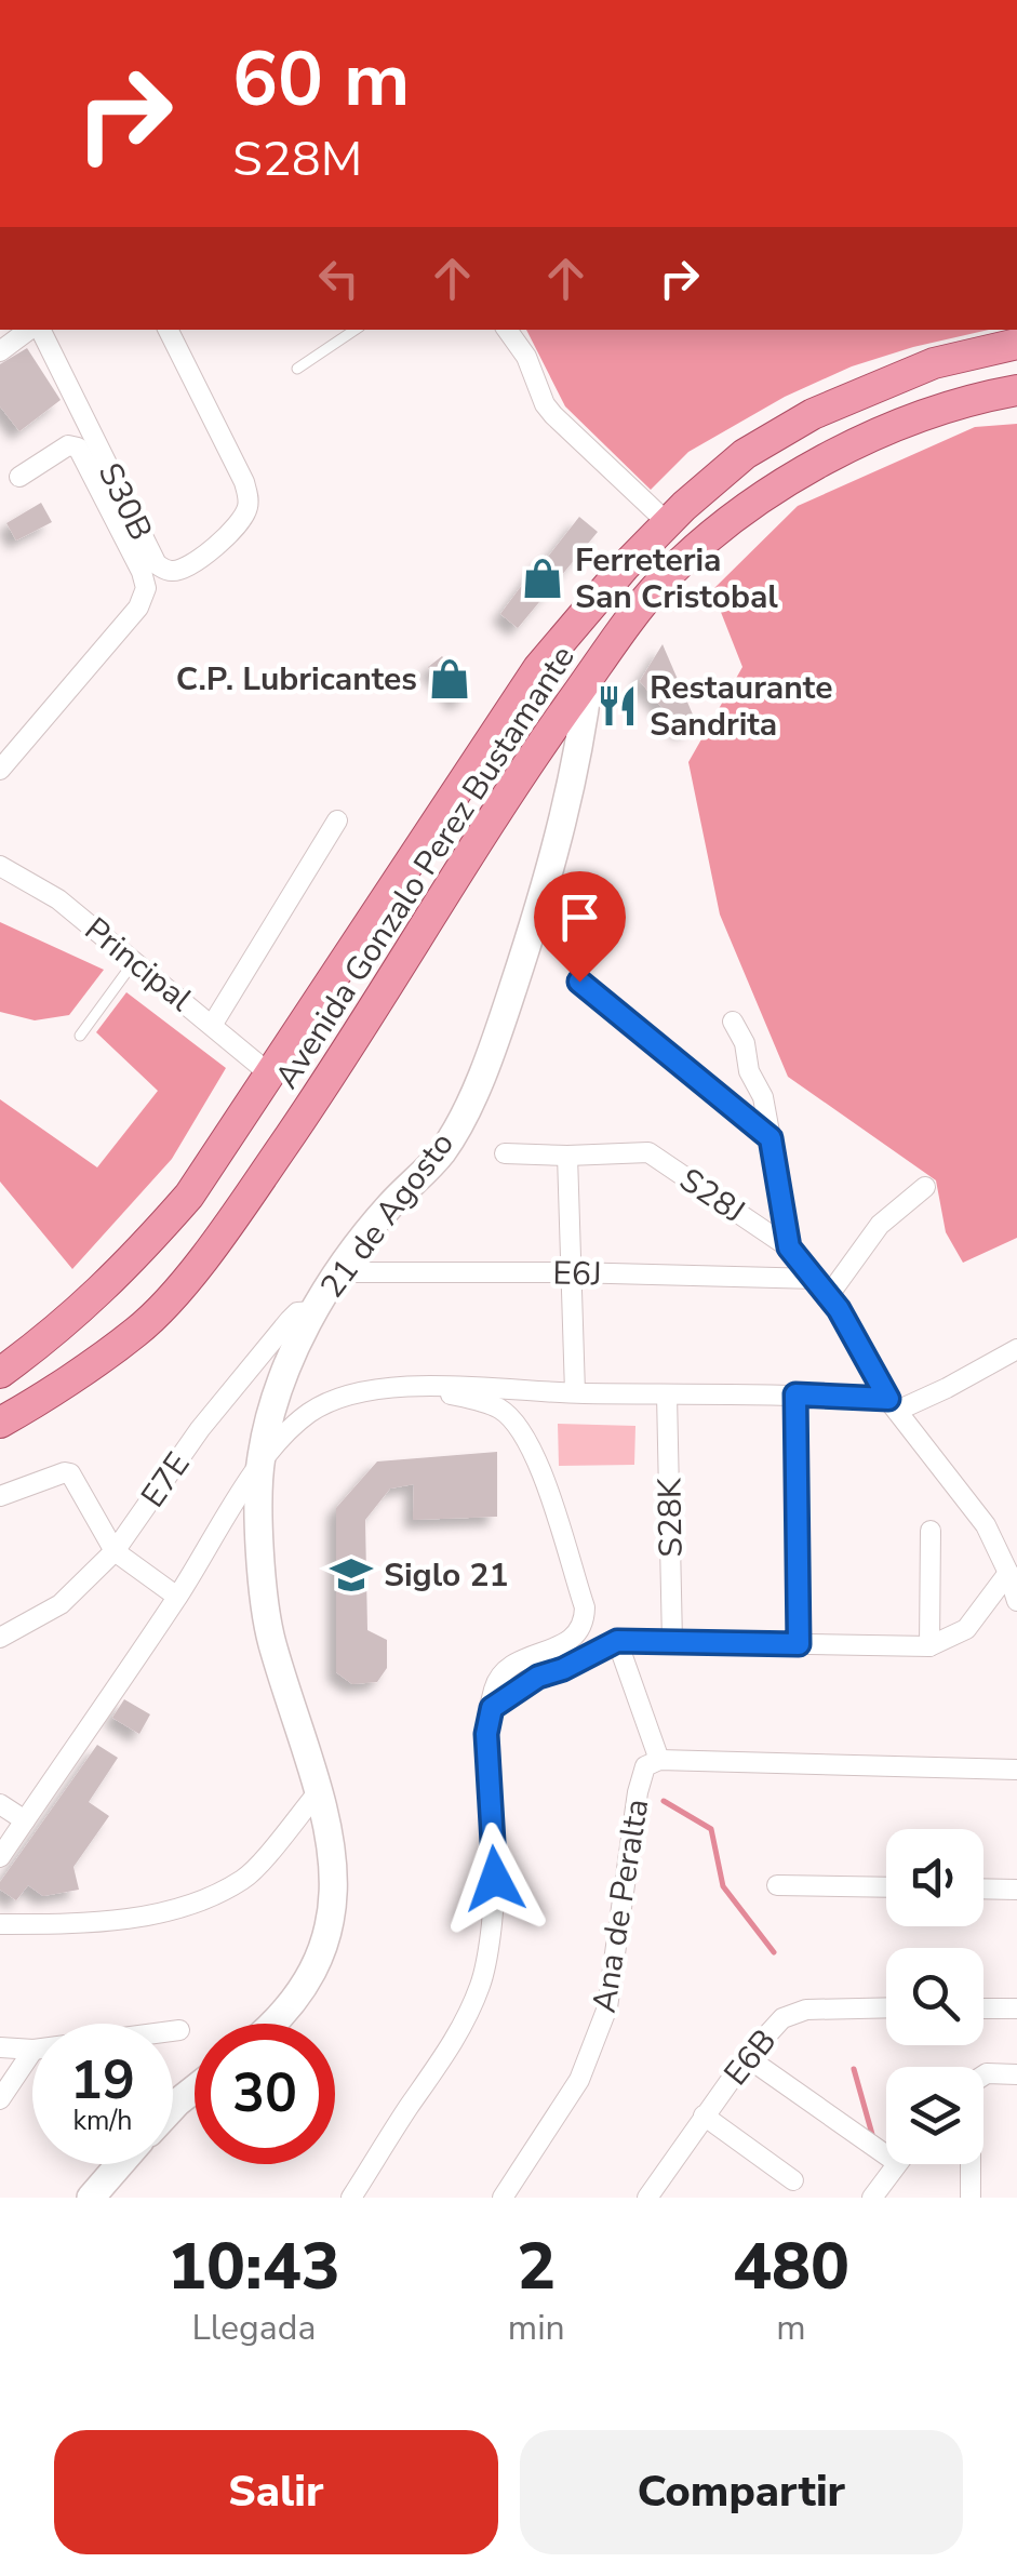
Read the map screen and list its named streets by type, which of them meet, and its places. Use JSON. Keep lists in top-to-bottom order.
{
  "streets": {
    "main road": ["Avenida Gonzalo Perez Bustamante"],
    "street": [
      "S30B",
      "Principal",
      "S28J",
      "21 de Agosto",
      "E6J",
      "E7E",
      "S28K",
      "Ana de Peralta",
      "E6B"
    ]
  },
  "crossings": [
    ["Avenida Gonzalo Perez Bustamante", "Principal"],
    ["Avenida Gonzalo Perez Bustamante", "21 de Agosto"],
    ["S28J", "E6J"],
    ["21 de Agosto", "E6J"],
    ["21 de Agosto", "E7E"]
  ],
  "places": {
    "shop": ["Ferreteria San Cristobal", "C.P. Lubricantes"],
    "restaurant": ["Restaurante Sandrita"],
    "school or university": ["Siglo 21"]
  },
  "page": {
    "turn": ["60 m", "S28M"],
    "speed": "19 km/h",
    "limit": "30",
    "eta": [
      "10:43",
      "Llegada",
      "2",
      "min",
      "480",
      "m"
    ],
    "buttons": ["Salir", "Compartir"]
  }
}
